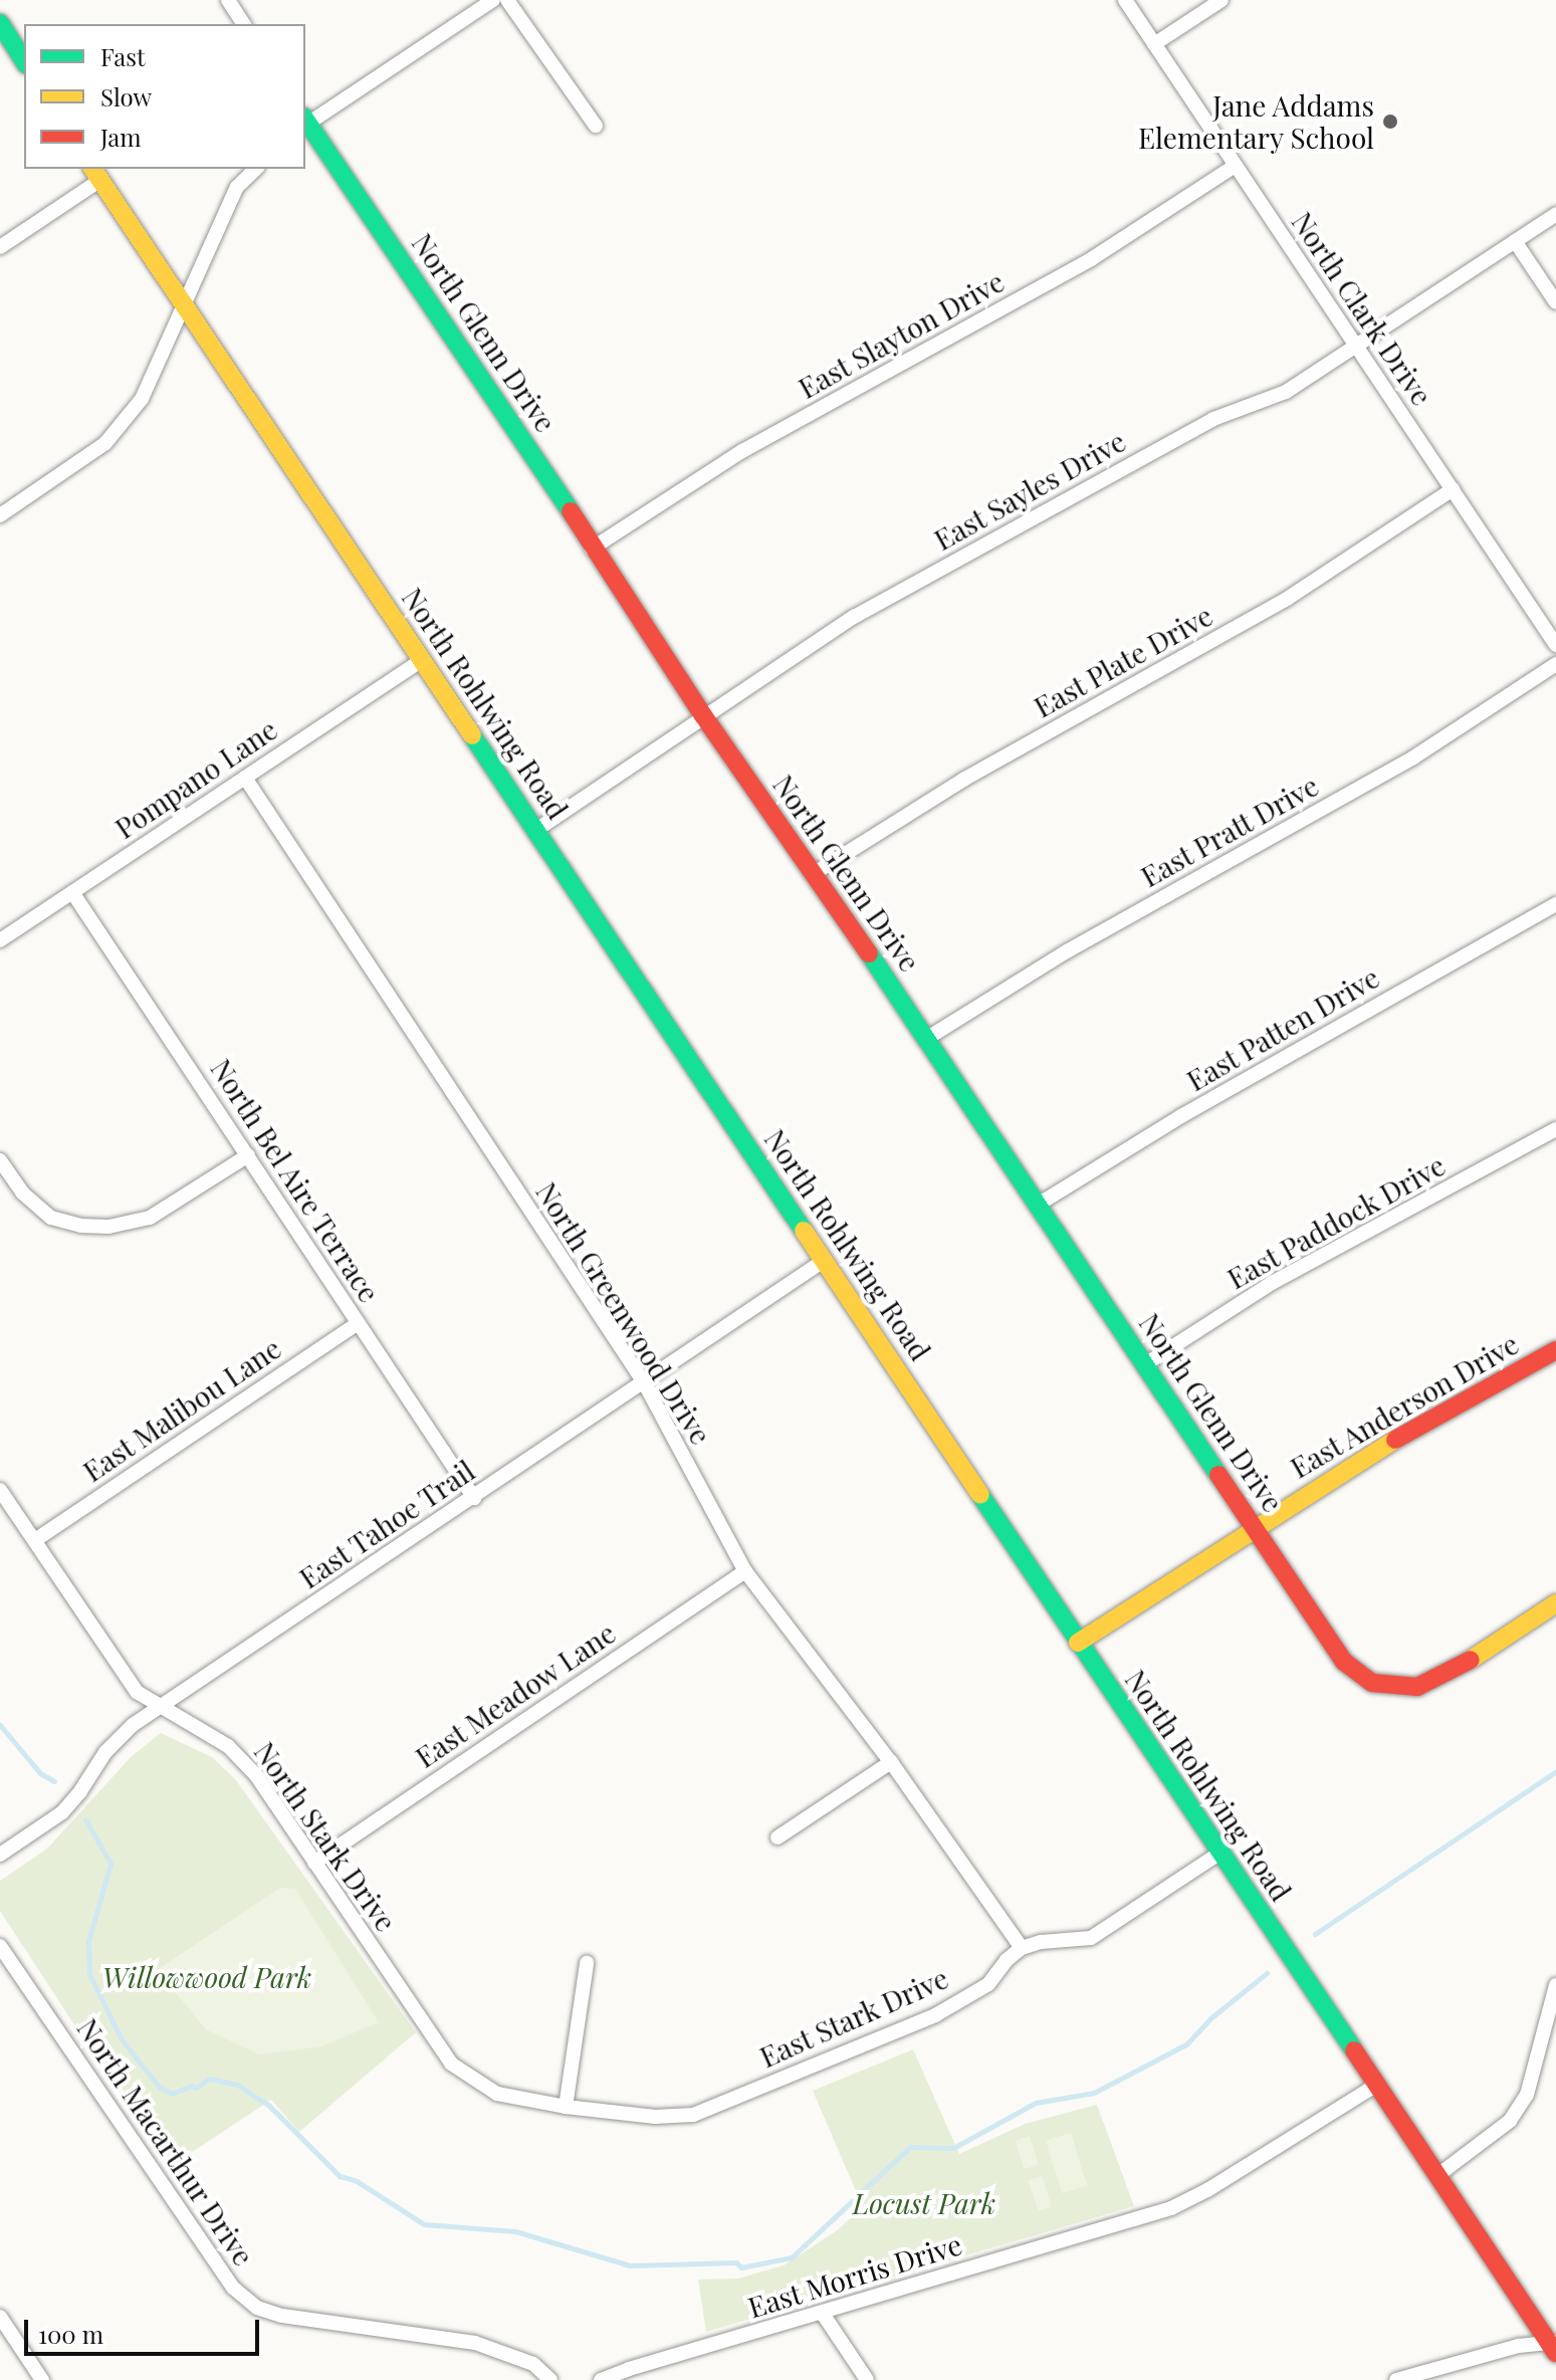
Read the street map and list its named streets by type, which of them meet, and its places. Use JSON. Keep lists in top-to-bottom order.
{
  "streets": {
    "street": [
      "North Clark Drive",
      "North Glenn Drive",
      "East Slayton Drive",
      "East Sayles Drive",
      "East Plate Drive",
      "North Rohlwing Road",
      "Pompano Lane",
      "East Pratt Drive",
      "East Patten Drive",
      "North Bel Aire Terrace",
      "East Paddock Drive",
      "North Greenwood Drive",
      "East Anderson Drive",
      "East Malibou Lane",
      "East Tahoe Trail",
      "East Meadow Lane",
      "North Stark Drive",
      "East Stark Drive",
      "North Macarthur Drive",
      "East Morris Drive"
    ]
  },
  "crossings": [
    ["North Clark Drive", "East Slayton Drive"],
    ["North Clark Drive", "East Sayles Drive"],
    ["North Clark Drive", "East Plate Drive"],
    ["North Glenn Drive", "East Slayton Drive"],
    ["North Glenn Drive", "East Sayles Drive"],
    ["North Glenn Drive", "East Plate Drive"],
    ["North Glenn Drive", "East Pratt Drive"],
    ["North Glenn Drive", "East Patten Drive"],
    ["North Glenn Drive", "East Paddock Drive"],
    ["North Glenn Drive", "East Anderson Drive"],
    ["East Sayles Drive", "North Rohlwing Road"],
    ["North Rohlwing Road", "Pompano Lane"],
    ["North Rohlwing Road", "East Anderson Drive"],
    ["North Rohlwing Road", "East Tahoe Trail"],
    ["North Rohlwing Road", "East Morris Drive"],
    ["Pompano Lane", "North Bel Aire Terrace"],
    ["Pompano Lane", "North Greenwood Drive"],
    ["North Bel Aire Terrace", "East Malibou Lane"],
    ["North Bel Aire Terrace", "East Tahoe Trail"],
    ["North Greenwood Drive", "East Tahoe Trail"],
    ["North Greenwood Drive", "East Meadow Lane"],
    ["North Greenwood Drive", "East Stark Drive"],
    ["East Malibou Lane", "North Stark Drive"],
    ["East Tahoe Trail", "North Stark Drive"],
    ["East Meadow Lane", "North Stark Drive"],
    ["North Stark Drive", "East Stark Drive"]
  ],
  "parks": ["Willowwood Park", "Locust Park"],
  "places": ["Jane Addams Elementary School"],
  "legend": ["Fast", "Slow", "Jam"],
  "scale_bar": "100 m"
}
